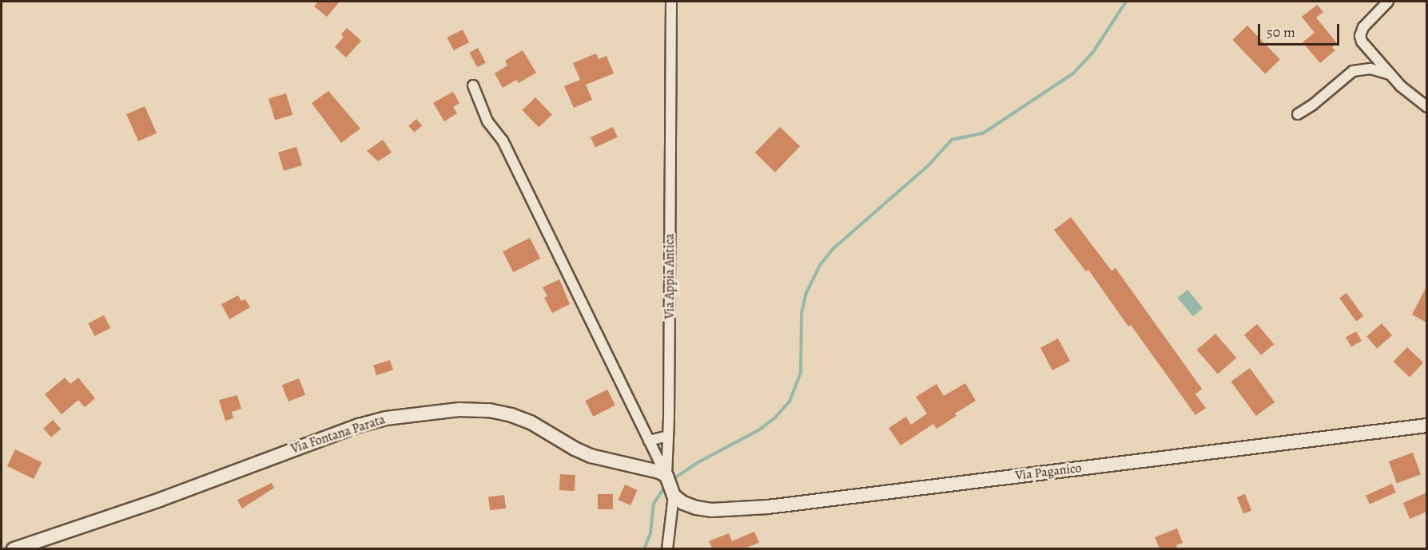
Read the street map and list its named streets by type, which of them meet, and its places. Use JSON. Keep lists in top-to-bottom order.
{
  "streets": {
    "street": ["Via Appia Antica", "Via Fontana Parata", "Via Paganico"]
  },
  "crossings": [
    ["Via Appia Antica", "Via Fontana Parata"],
    ["Via Appia Antica", "Via Paganico"]
  ],
  "scale_bar": "50 m"
}
